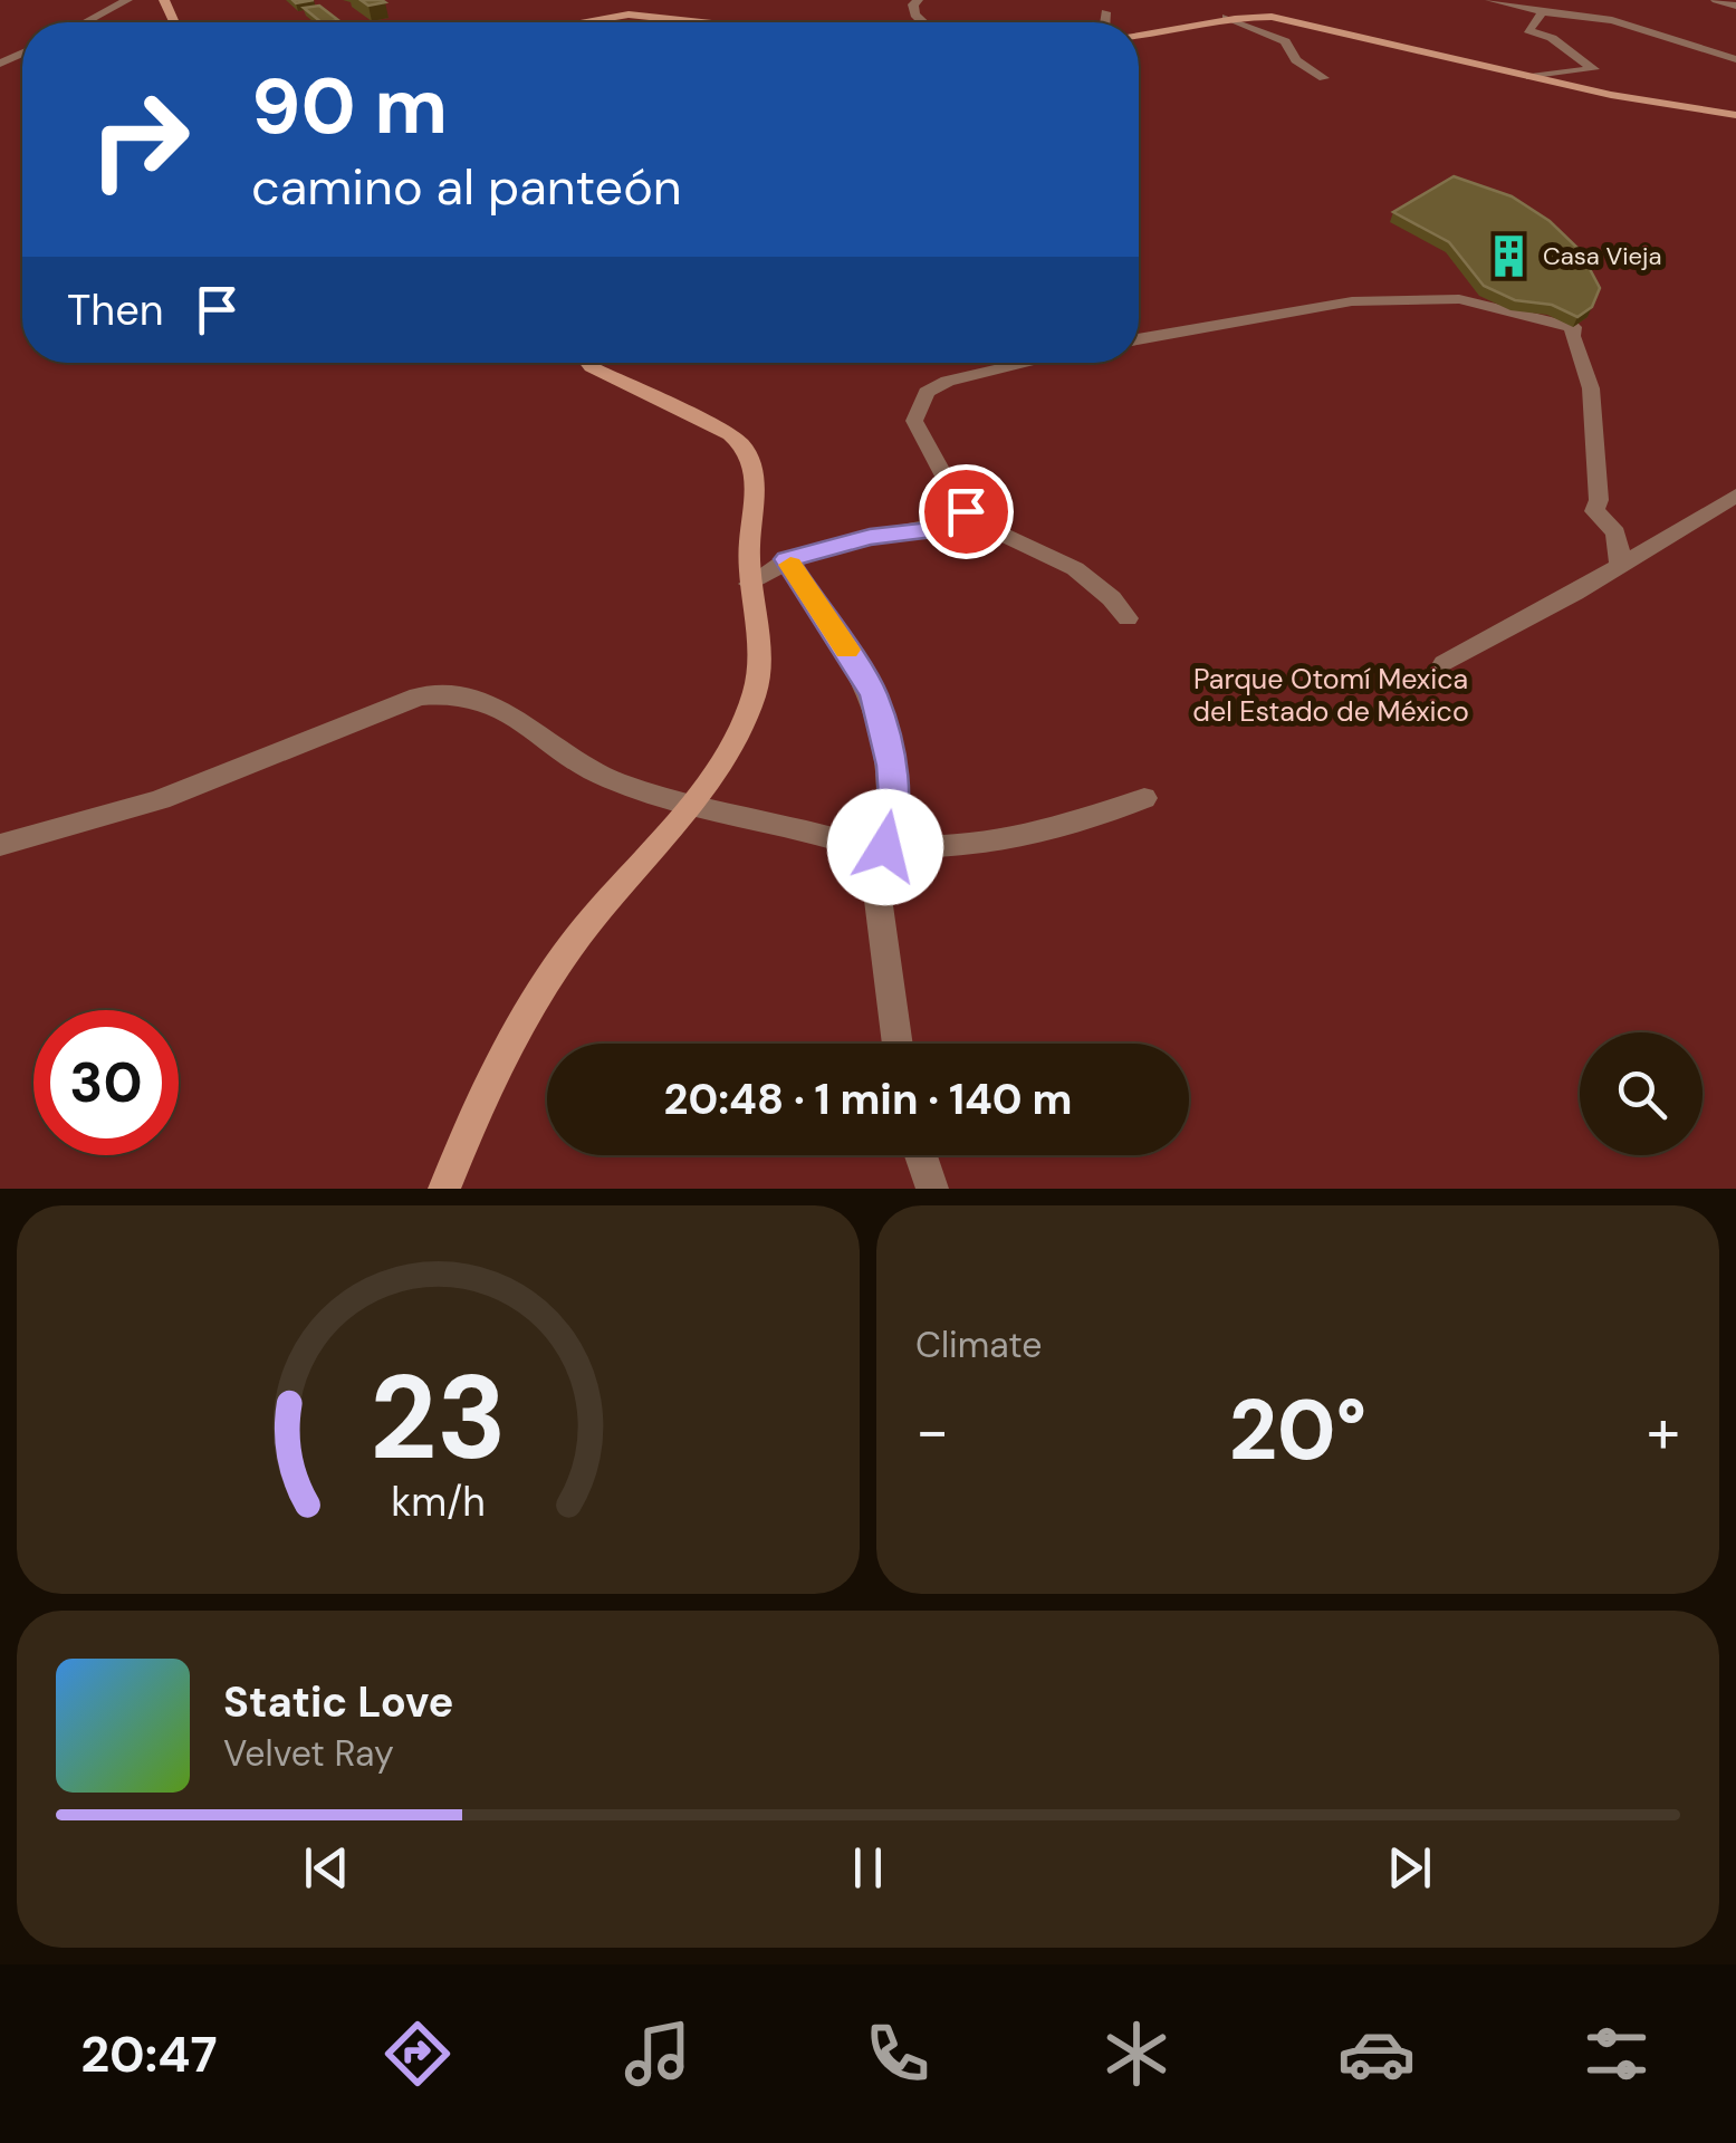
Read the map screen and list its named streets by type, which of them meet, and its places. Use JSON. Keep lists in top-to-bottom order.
{
  "parks": ["Parque Otomí Mexica del Estado de México"],
  "places": {
    "building": ["Casa Vieja"]
  },
  "page": {
    "turn": ["90 m", "camino al panteón"],
    "then": "Then",
    "limit": "30",
    "trip": "20:48 · 1 min · 140 m",
    "tile": "Climate",
    "heat": ["−", "20°", "+"],
    "song": ["Static Love", "Velvet Ray"],
    "tabs": "20:47",
    "gauge": ["23", "km/h"]
  }
}
